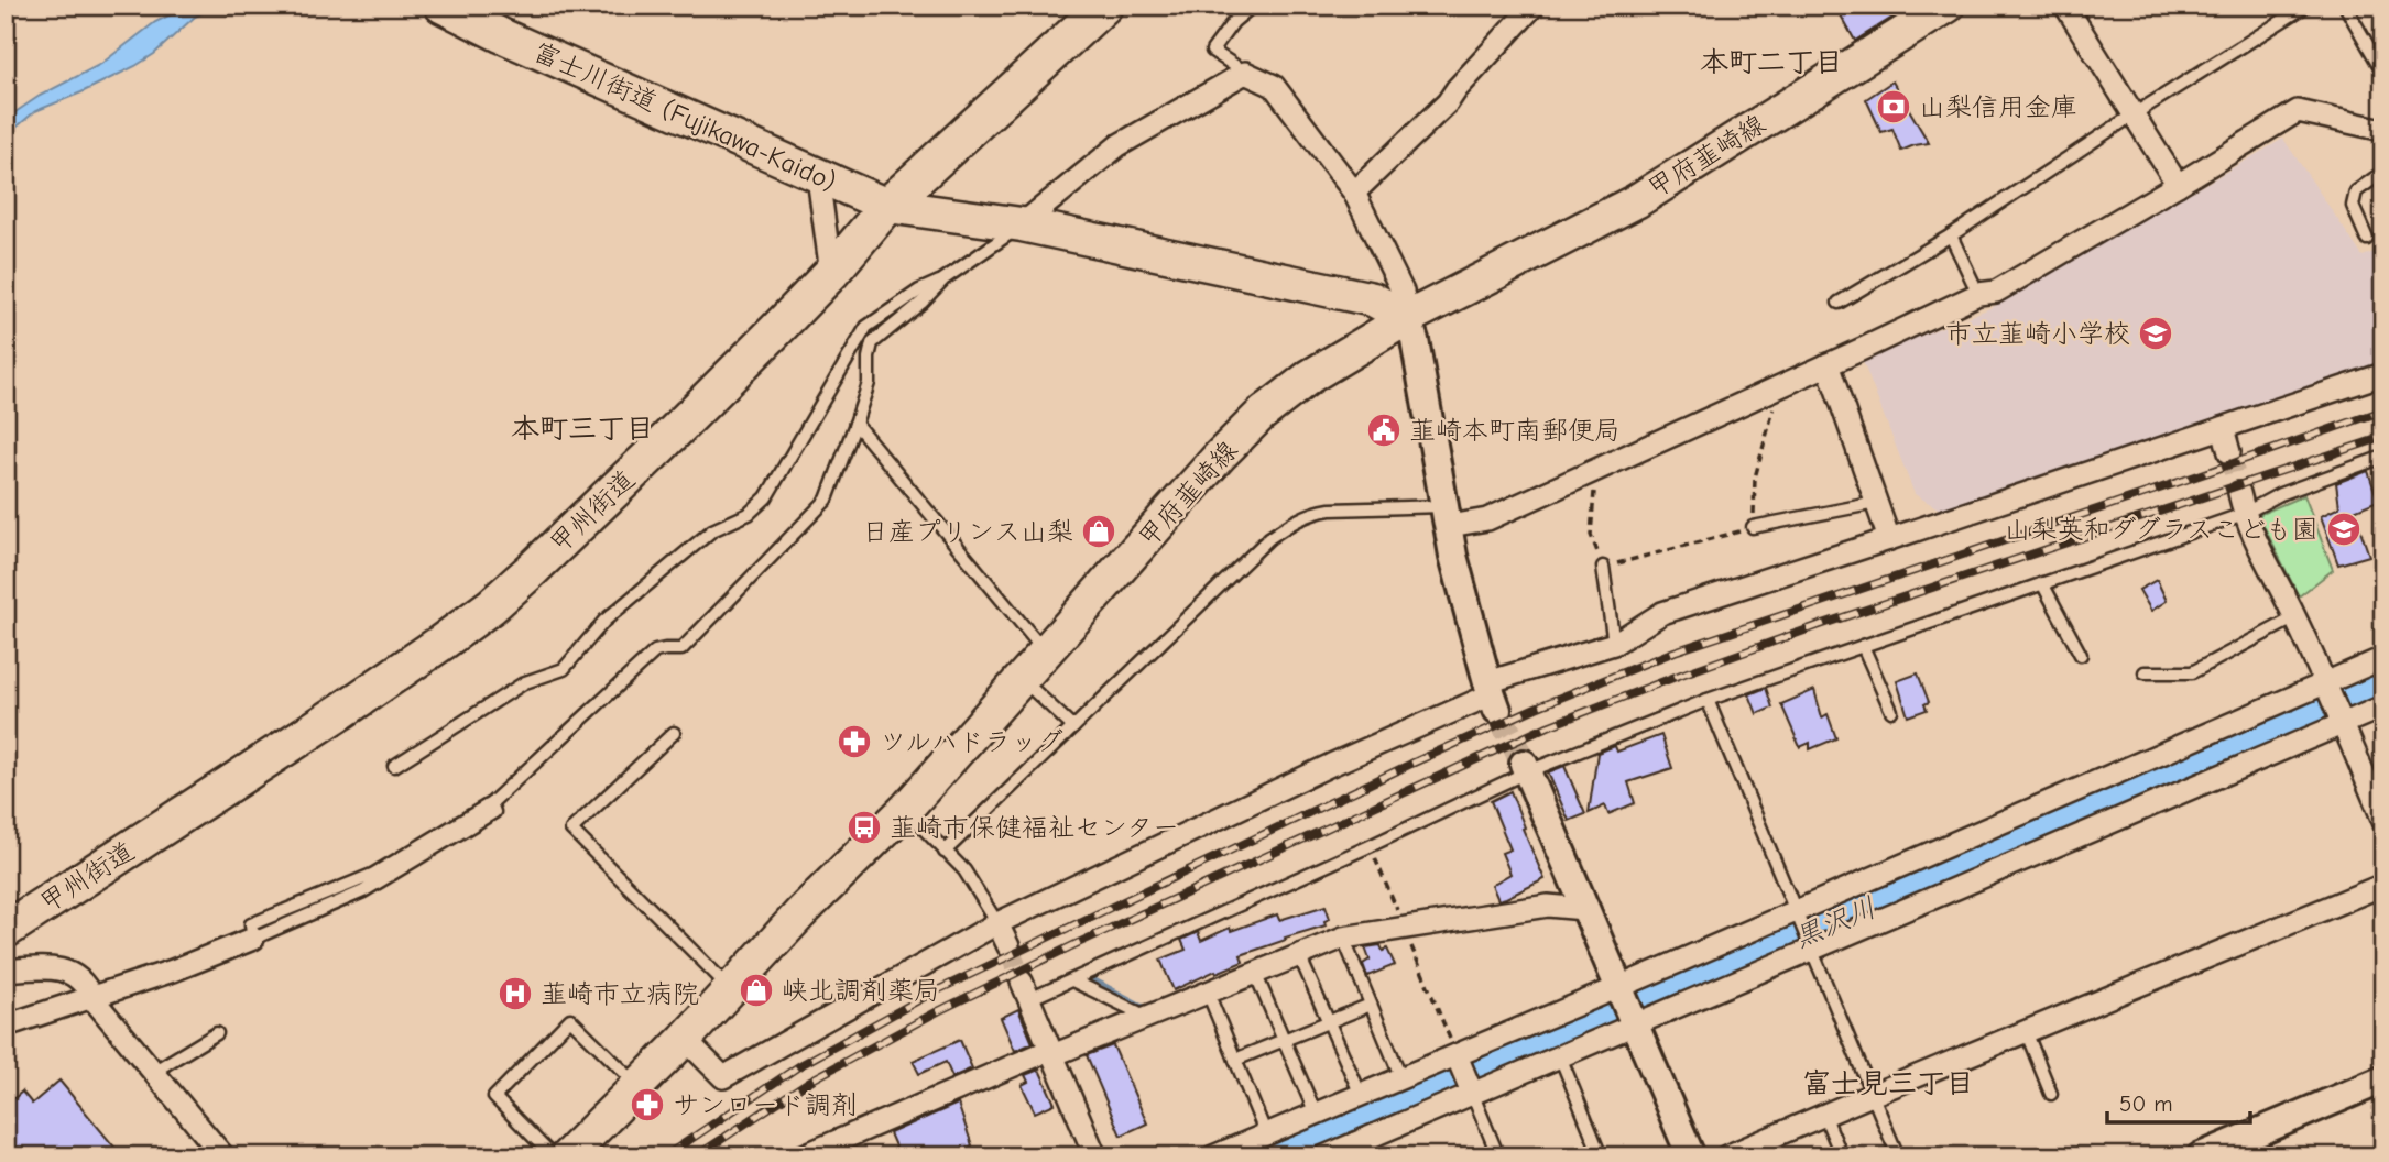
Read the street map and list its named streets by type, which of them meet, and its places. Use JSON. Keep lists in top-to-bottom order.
{
  "streets": {
    "highway": ["甲州街道"],
    "main road": ["富士川街道 (Fujikawa-Kaido)", "甲府韮崎線"]
  },
  "crossings": [
    ["富士川街道 (Fujikawa-Kaido)", "甲府韮崎線"],
    ["富士川街道 (Fujikawa-Kaido)", "甲州街道"]
  ],
  "districts": ["本町二丁目", "本町三丁目", "富士見三丁目"],
  "water": ["黒沢川"],
  "places": {
    "bank": ["山梨信用金庫"],
    "school or university": ["市立韮崎小学校", "山梨英和ダグラスこども園"],
    "public building": ["韮崎本町南郵便局"],
    "shop": ["日産プリンス山梨", "峡北調剤薬局"],
    "pharmacy": ["ツルハドラッグ", "サンロード調剤"],
    "bus stop": ["韮崎市保健福祉センター"],
    "hospital": ["韮崎市立病院"]
  },
  "scale_bar": "50 m"
}
